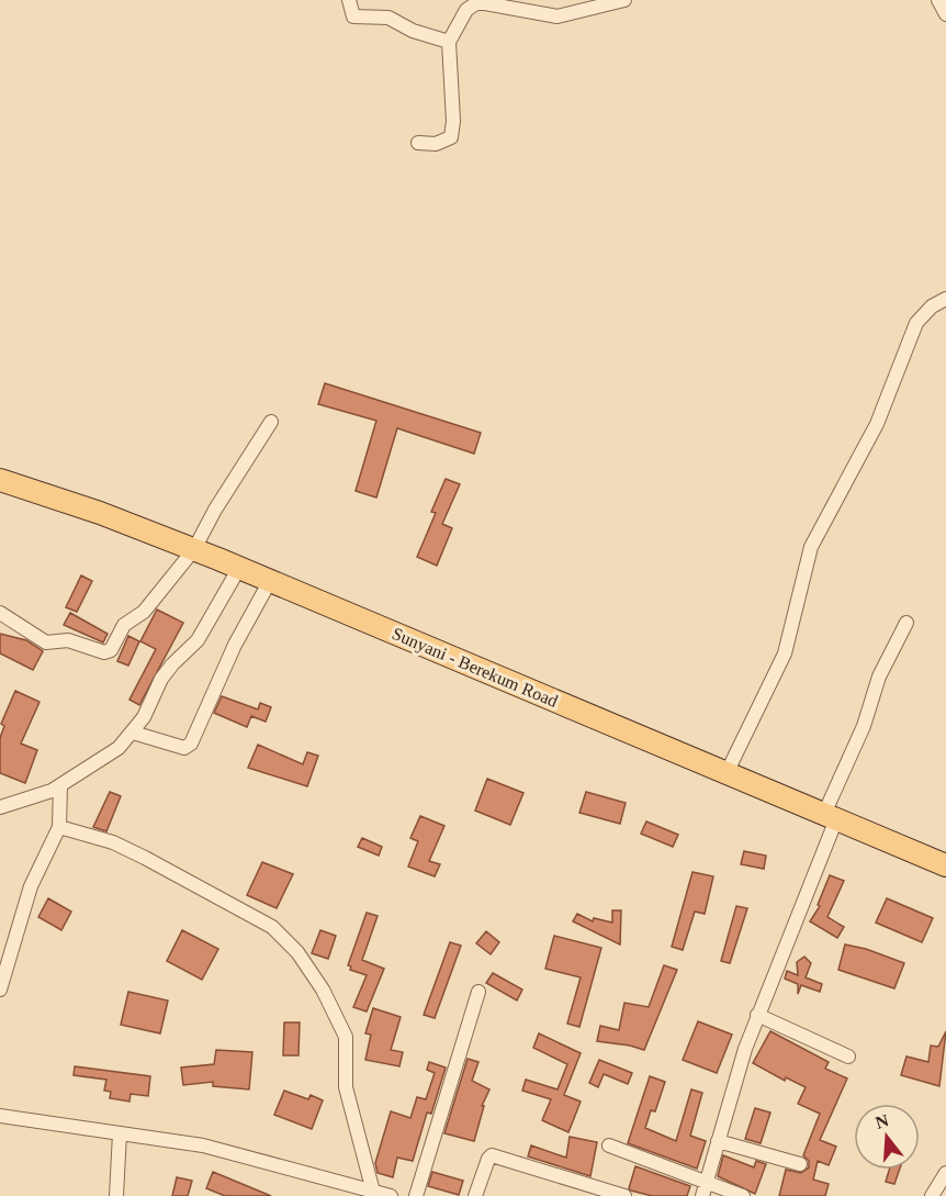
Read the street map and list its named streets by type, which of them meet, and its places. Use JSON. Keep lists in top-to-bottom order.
{
  "streets": {
    "main road": ["Sunyani - Berekum Road"]
  },
  "north": "top"
}
